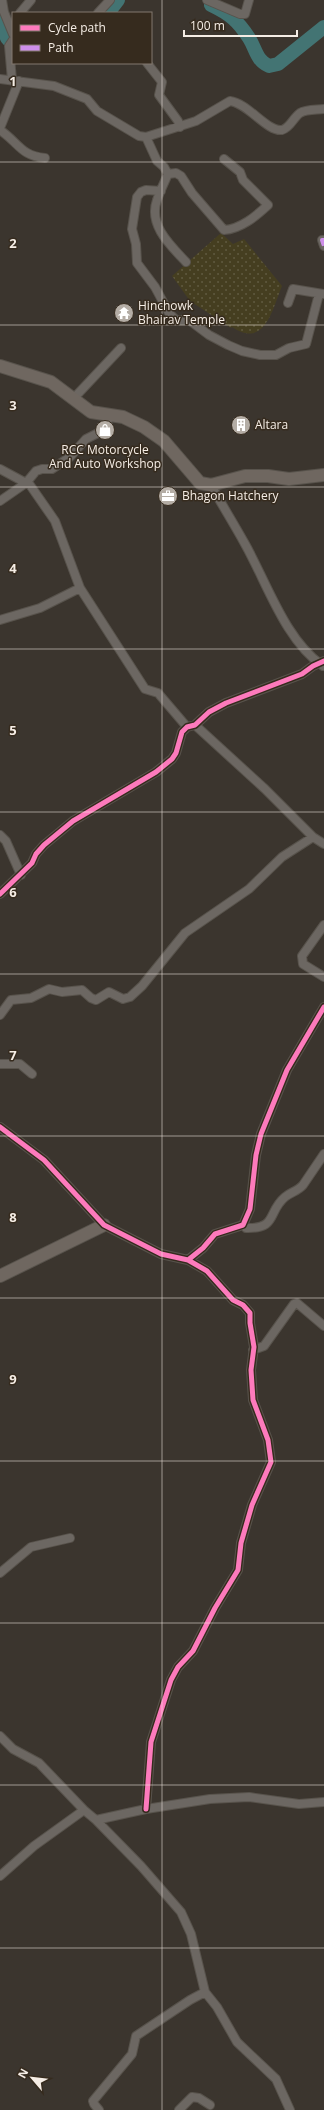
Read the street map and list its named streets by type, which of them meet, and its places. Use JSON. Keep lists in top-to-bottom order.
{
  "places": {
    "temple": ["Hinchowk Bhairav Temple"],
    "building": ["Altara"],
    "shop": ["RCC Motorcycle And Auto Workshop"],
    "office": ["Bhagon Hatchery"]
  },
  "legend": ["Cycle path", "Path"],
  "scale_bar": "100 m",
  "north": "top left",
  "grid": {
    "rows": [
      "1",
      "2",
      "3",
      "4",
      "5",
      "6",
      "7",
      "8",
      "9"
    ]
  }
}
